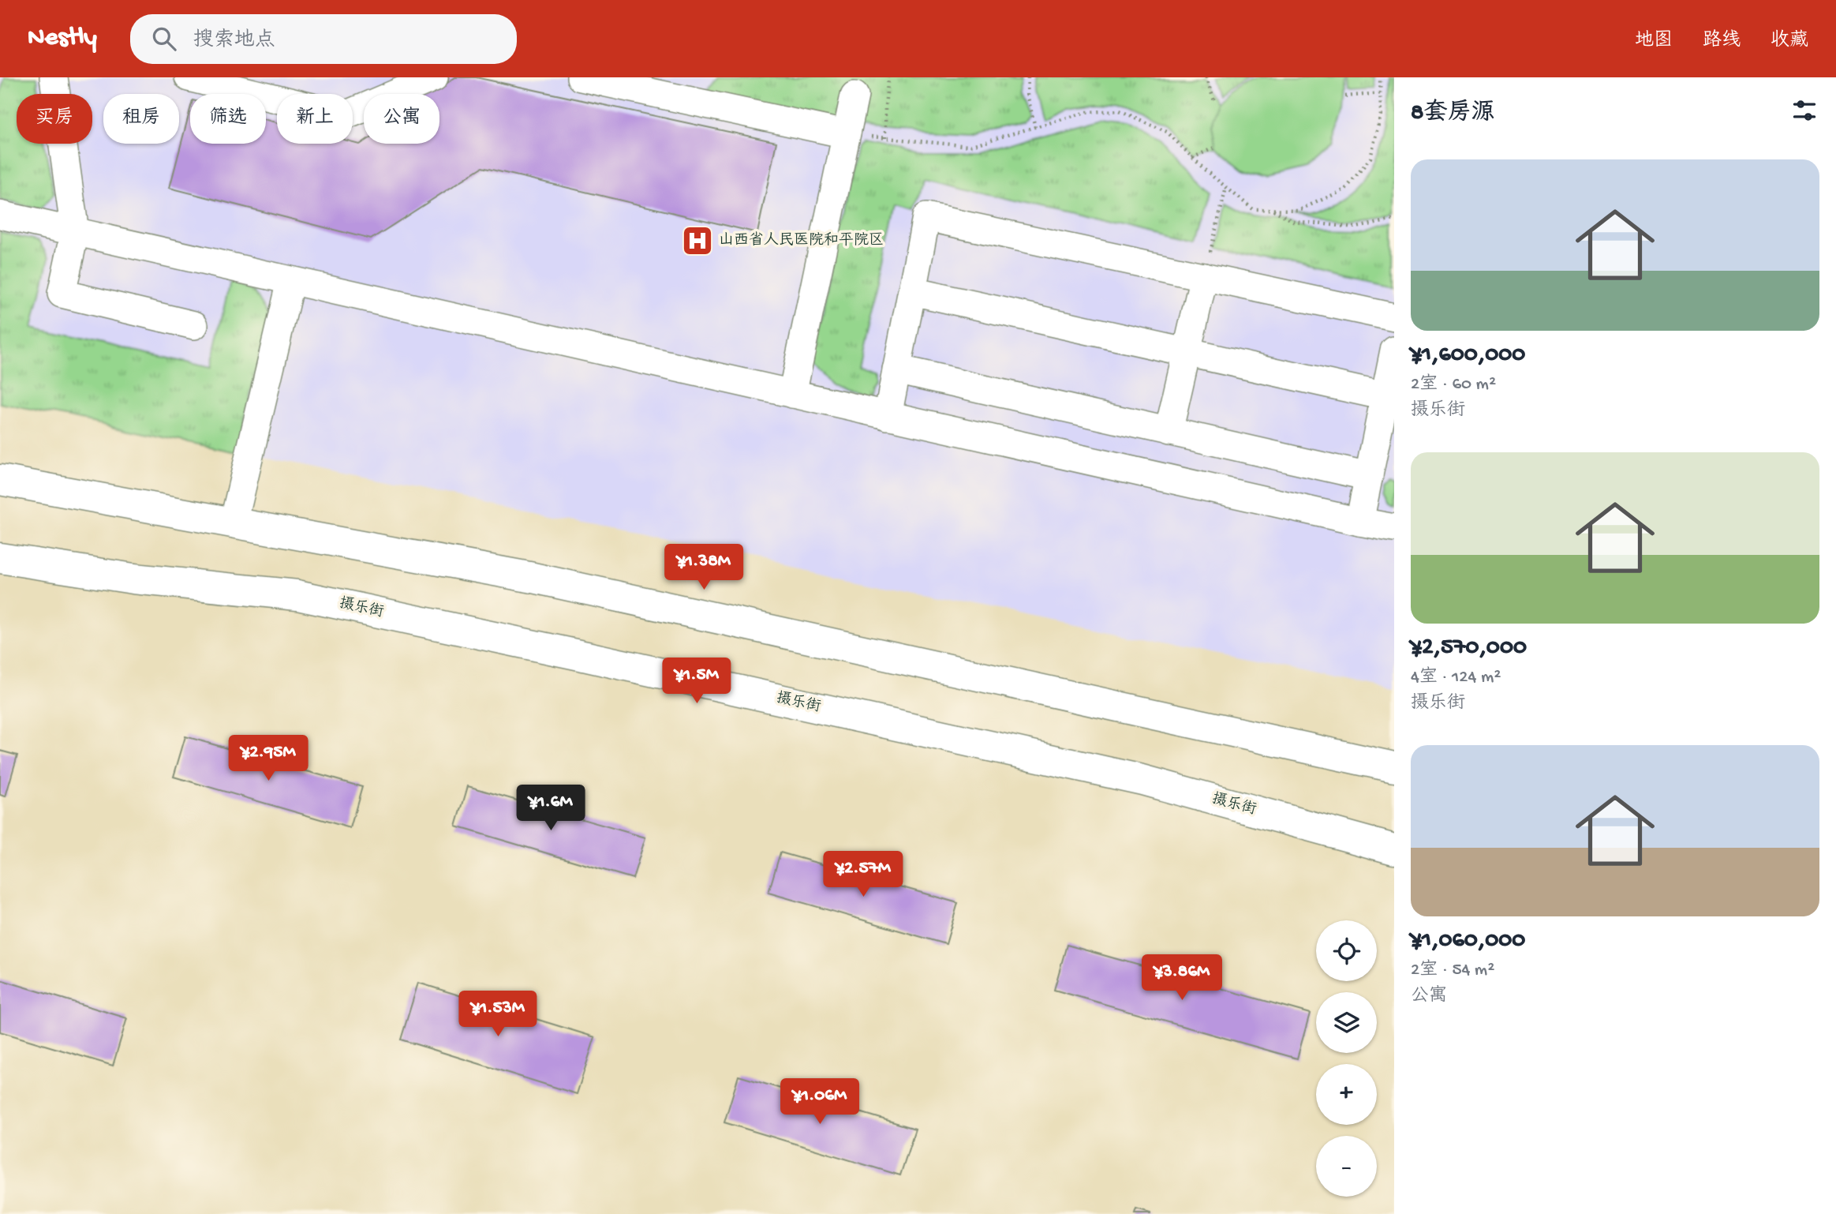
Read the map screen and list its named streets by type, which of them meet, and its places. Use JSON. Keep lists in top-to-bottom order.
{
  "streets": {
    "main road": ["摄乐街"]
  },
  "places": {
    "hospital": ["山西省人民医院和平院区"]
  },
  "page": {
    "header": "Nestly",
    "search": "搜索地点",
    "nav": ["地图", "路线", "收藏"],
    "heading": "8套房源",
    "chip": [
      "买房",
      "租房",
      "筛选",
      "新上",
      "公寓"
    ],
    "list": [
      {
        "name": "¥1,600,000",
        "note": "2室 · 60 m² · 摄乐街"
      },
      {
        "name": "¥2,570,000",
        "note": "4室 · 124 m² · 摄乐街"
      },
      {
        "name": "¥1,060,000",
        "note": "2室 · 54 m² · 公寓"
      }
    ],
    "price": [
      "¥1.38M",
      "¥1.5M",
      "¥2.95M",
      "¥1.6M",
      "¥2.57M",
      "¥3.86M",
      "¥1.53M",
      "¥1.06M"
    ],
    "map_buttons": ["+", "−"]
  }
}
